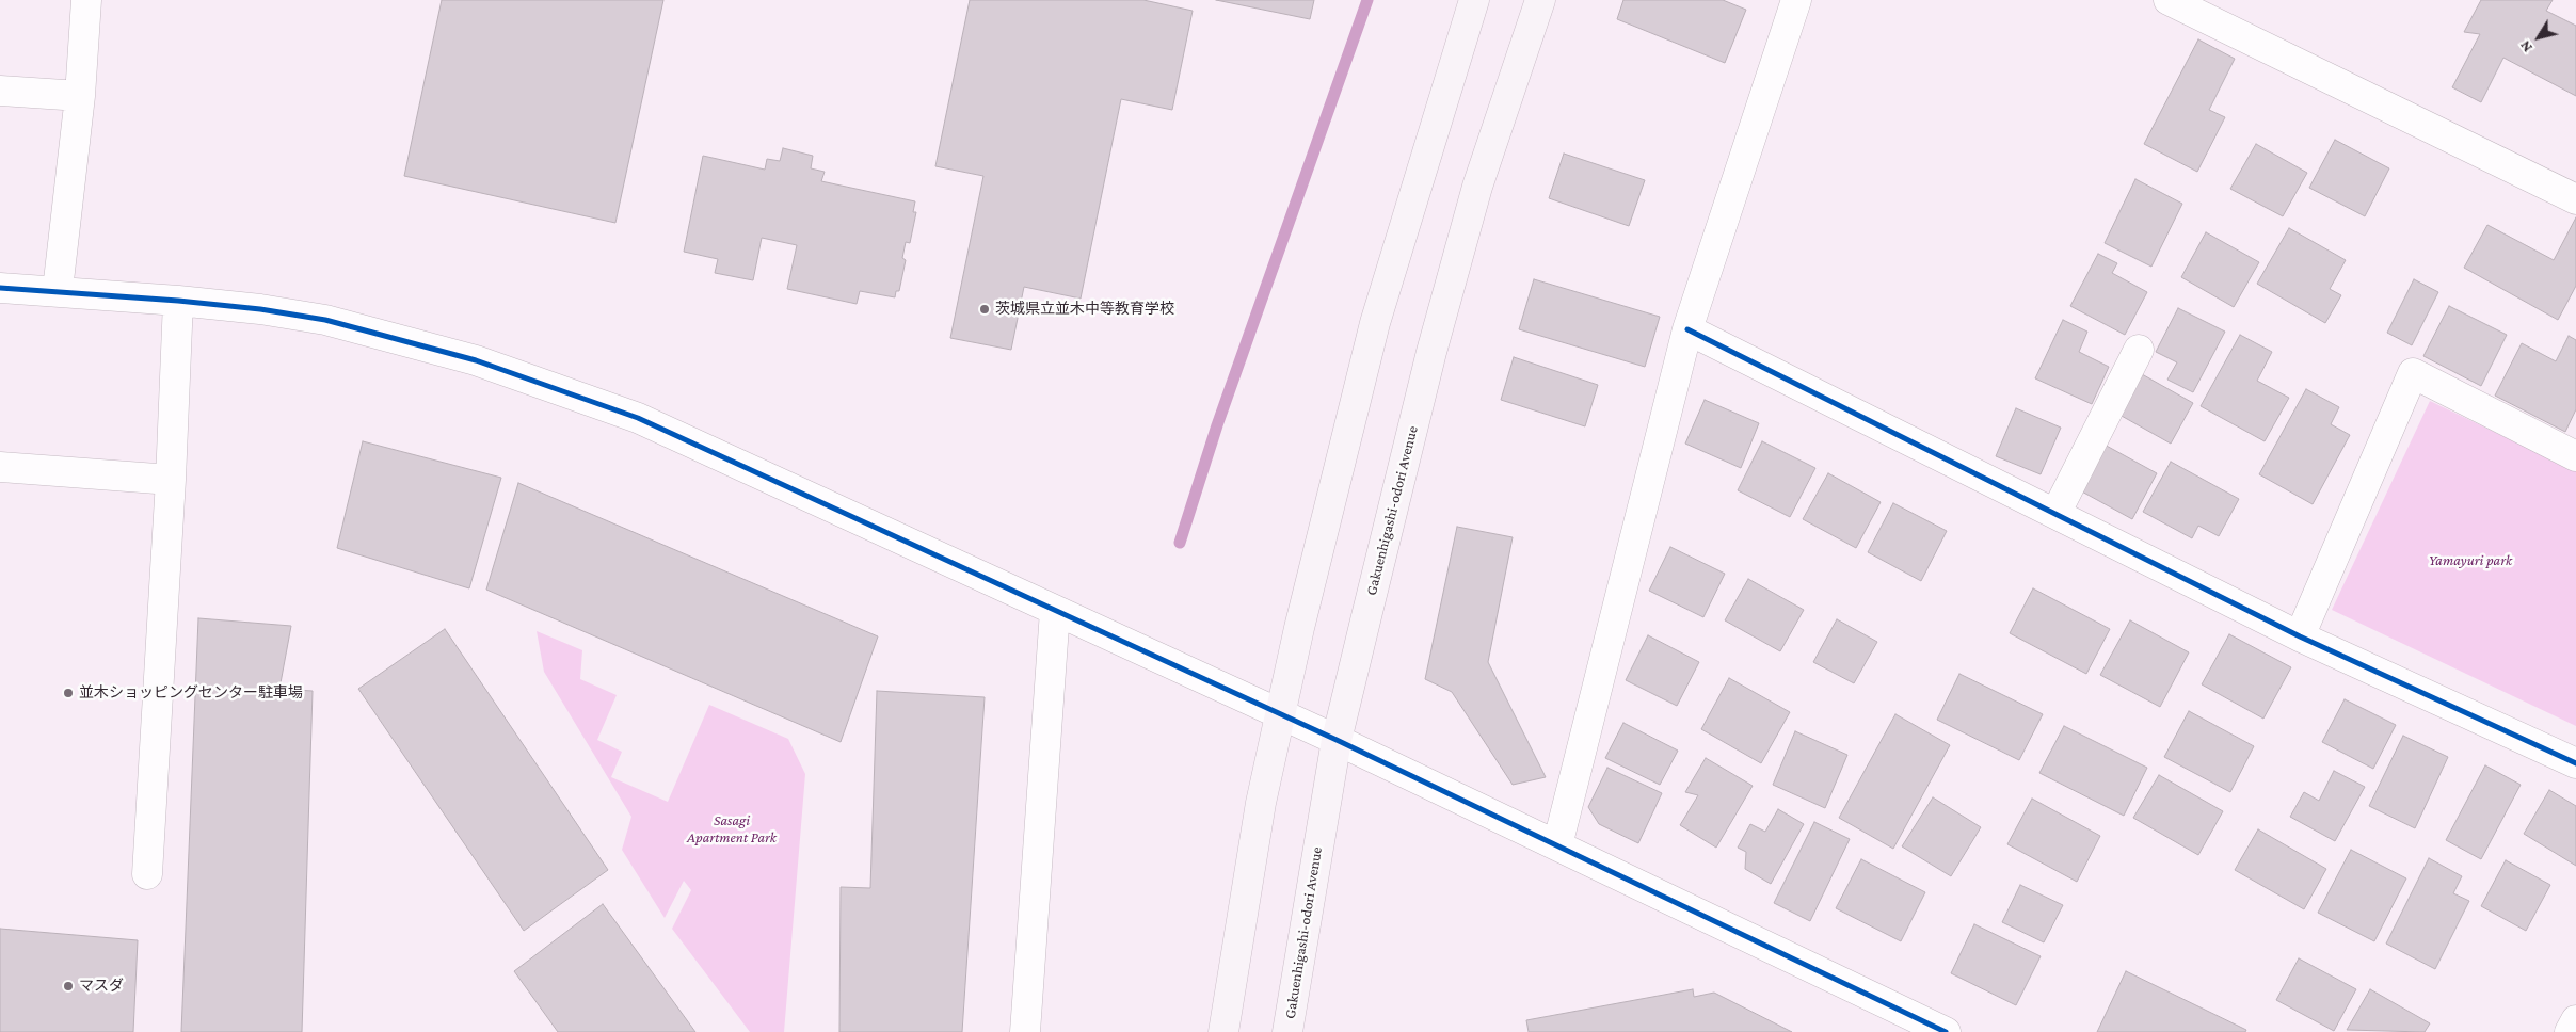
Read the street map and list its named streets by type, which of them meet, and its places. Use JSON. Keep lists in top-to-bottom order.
{
  "streets": {
    "main road": ["Gakuenhigashi-odori Avenue"]
  },
  "parks": ["Yamayuri park", "Sasagi Apartment Park"],
  "places": ["茨城県立並木中等教育学校", "並木ショッピングセンター駐車場", "マスダ"],
  "north": "bottom left"
}
